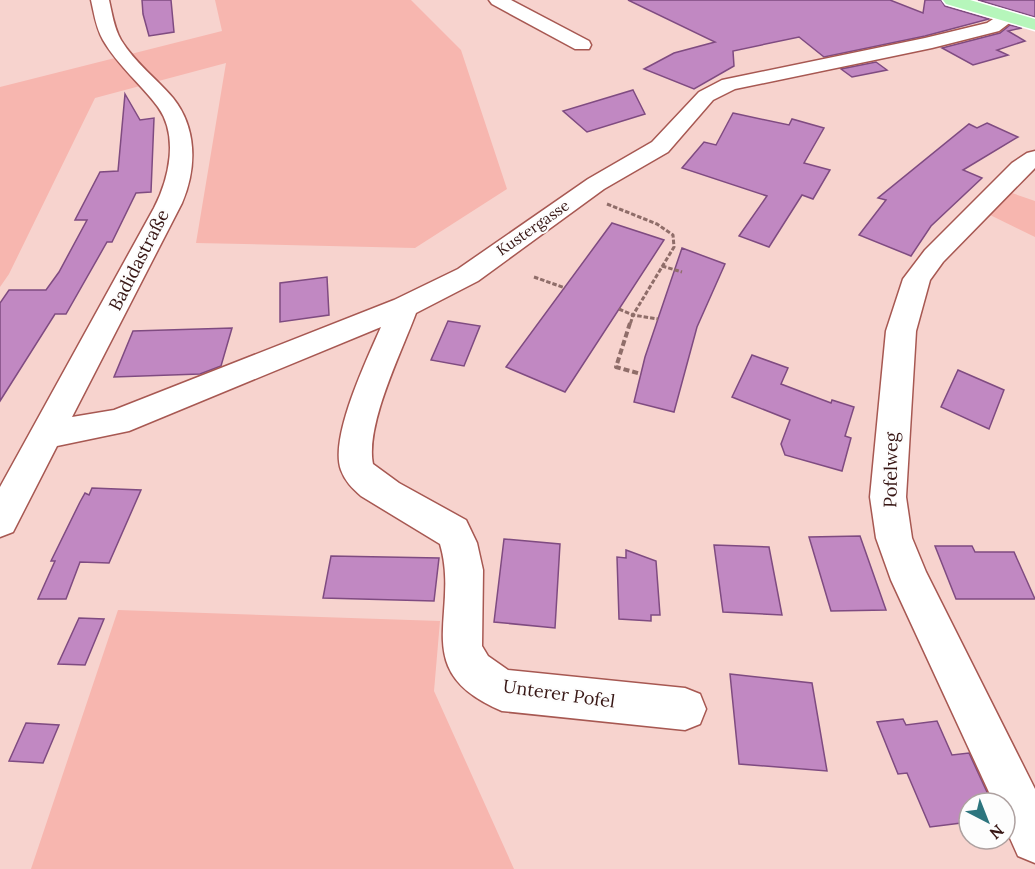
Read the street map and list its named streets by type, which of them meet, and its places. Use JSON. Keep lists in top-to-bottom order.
{
  "streets": {
    "street": [
      "Kustergasse",
      "Badidastraße",
      "Pofelweg",
      "Unterer Pofel"
    ]
  },
  "crossings": [
    ["Kustergasse", "Badidastraße"],
    ["Kustergasse", "Unterer Pofel"]
  ],
  "north": "bottom right"
}
